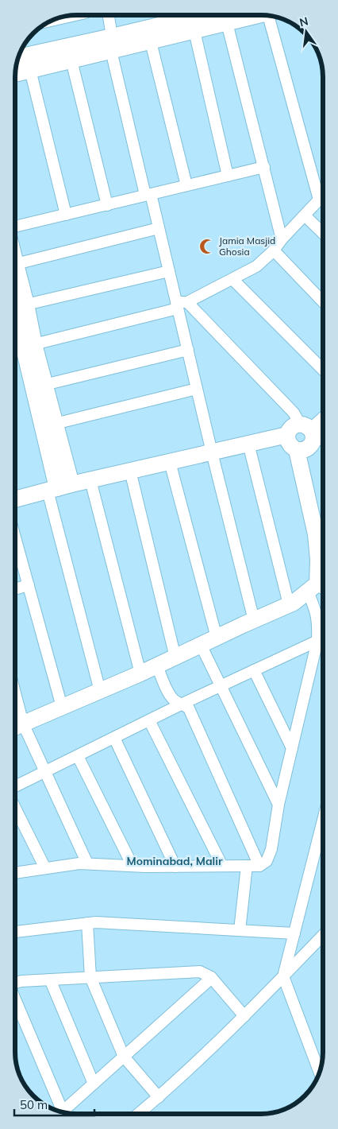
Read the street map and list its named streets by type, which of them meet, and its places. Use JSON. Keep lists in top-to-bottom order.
{
  "districts": ["Mominabad, Malir"],
  "places": {
    "mosque": ["Jamia Masjid Ghosia"]
  },
  "scale_bar": "50 m",
  "north": "top"
}
